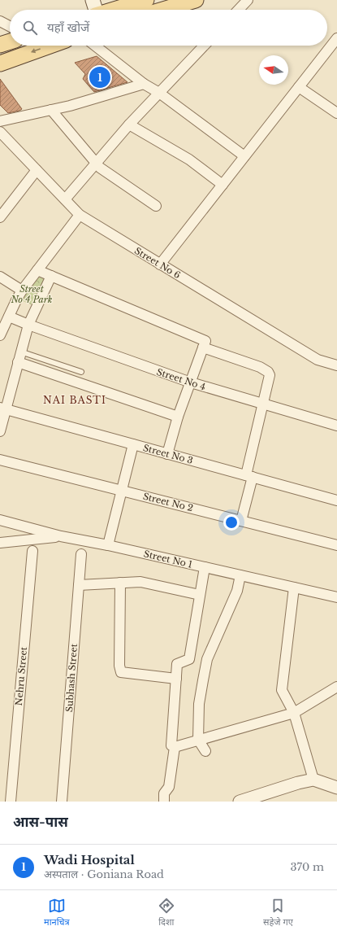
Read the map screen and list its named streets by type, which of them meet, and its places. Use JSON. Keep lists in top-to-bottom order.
{
  "streets": {
    "street": [
      "Street No 6",
      "Street No 4",
      "Street No 3",
      "Street No 2",
      "Street No 1",
      "Nehru Street",
      "Subhash Street"
    ]
  },
  "districts": ["NAI BASTI"],
  "parks": ["Street No 4 Park"],
  "north": "left",
  "page": {
    "search": "यहाँ खोजें",
    "pins": "1",
    "heading": "आस-पास",
    "list": [
      {
        "mark": "1",
        "name": "Wadi Hospital",
        "note": "अस्पताल · Goniana Road",
        "value": "370 m"
      }
    ],
    "nav": ["मानचित्र", "दिशा", "सहेजे गए"]
  }
}
